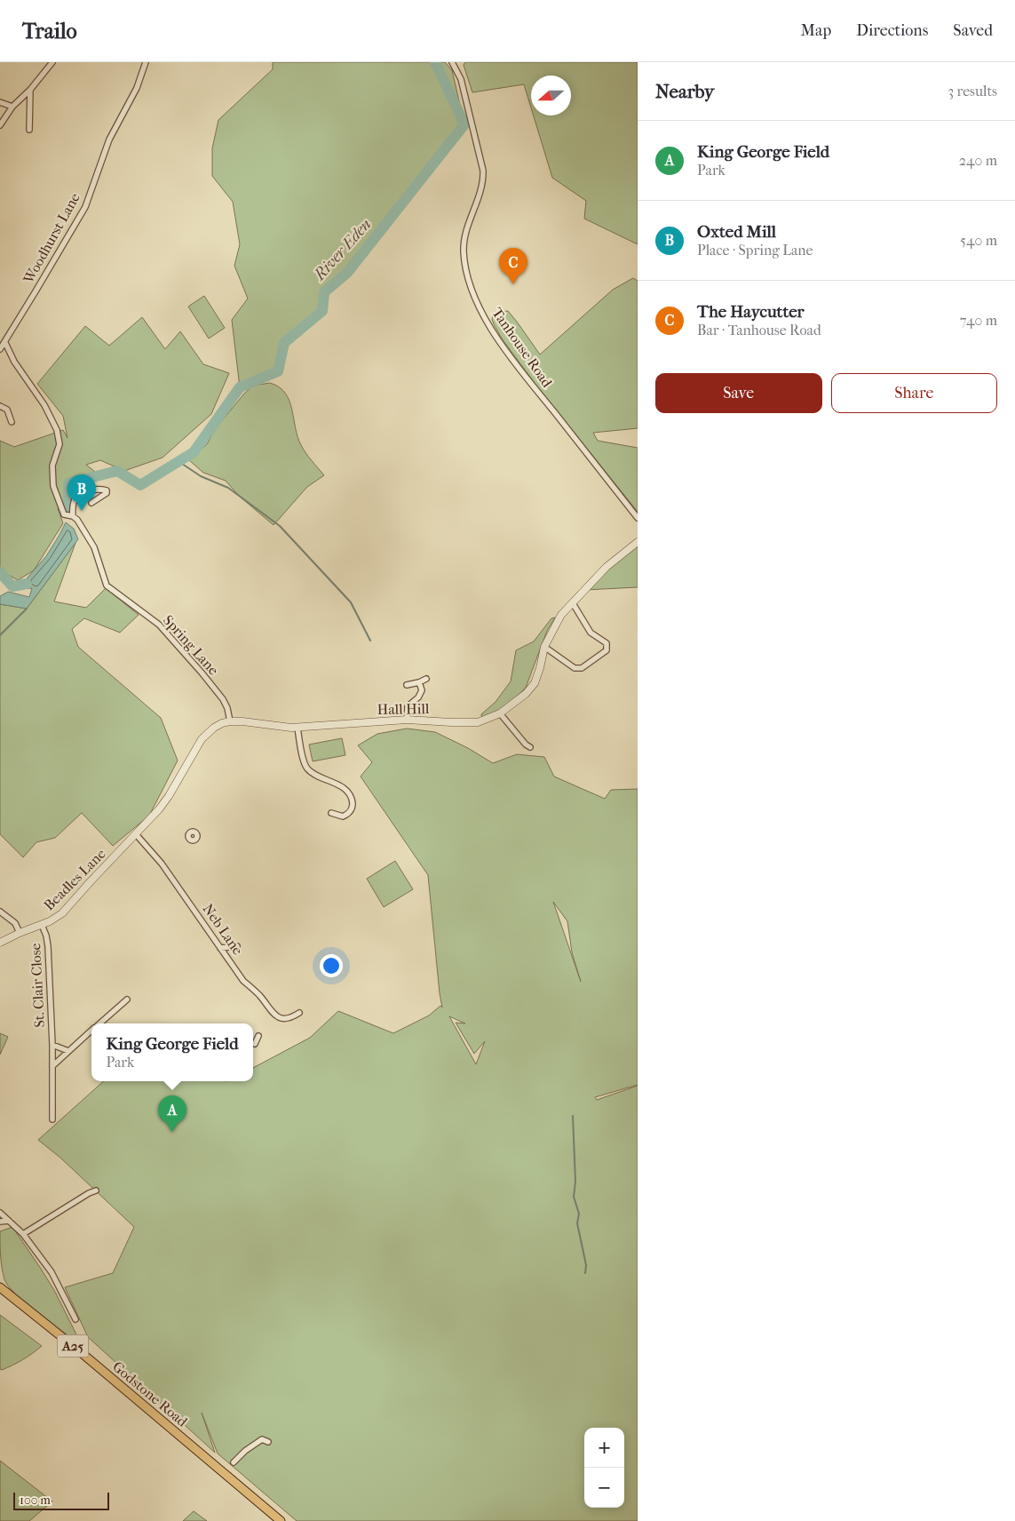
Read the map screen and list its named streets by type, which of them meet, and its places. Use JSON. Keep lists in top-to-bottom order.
{
  "streets": {
    "main road": ["A25", "Godstone Road"],
    "street": [
      "Woodhurst Lane",
      "Tanhouse Road",
      "Spring Lane",
      "Hall Hill",
      "Beadles Lane",
      "Neb Lane",
      "St. Clair Close"
    ]
  },
  "crossings": [
    ["Woodhurst Lane", "Spring Lane"],
    ["Spring Lane", "Hall Hill"],
    ["Hall Hill", "Beadles Lane"],
    ["Hall Hill", "Neb Lane"],
    ["Beadles Lane", "Neb Lane"],
    ["Beadles Lane", "St. Clair Close"]
  ],
  "water": ["River Eden"],
  "scale_bar": "100 m",
  "north": "left",
  "page": {
    "header": "Trailo",
    "nav": ["Map", "Directions", "Saved"],
    "heading": ["Nearby", "3 results"],
    "list": [
      {
        "mark": "A",
        "name": "King George Field",
        "note": "Park",
        "value": "240 m"
      },
      {
        "mark": "B",
        "name": "Oxted Mill",
        "note": "Place · Spring Lane",
        "value": "540 m"
      },
      {
        "mark": "C",
        "name": "The Haycutter",
        "note": "Bar · Tanhouse Road",
        "value": "740 m"
      }
    ],
    "pins": ["C", "B", "A"],
    "buttons": ["Save", "Share"],
    "popup": ["King George Field", "Park"],
    "map_buttons": ["+", "−"],
    "scale": "100 m"
  }
}
